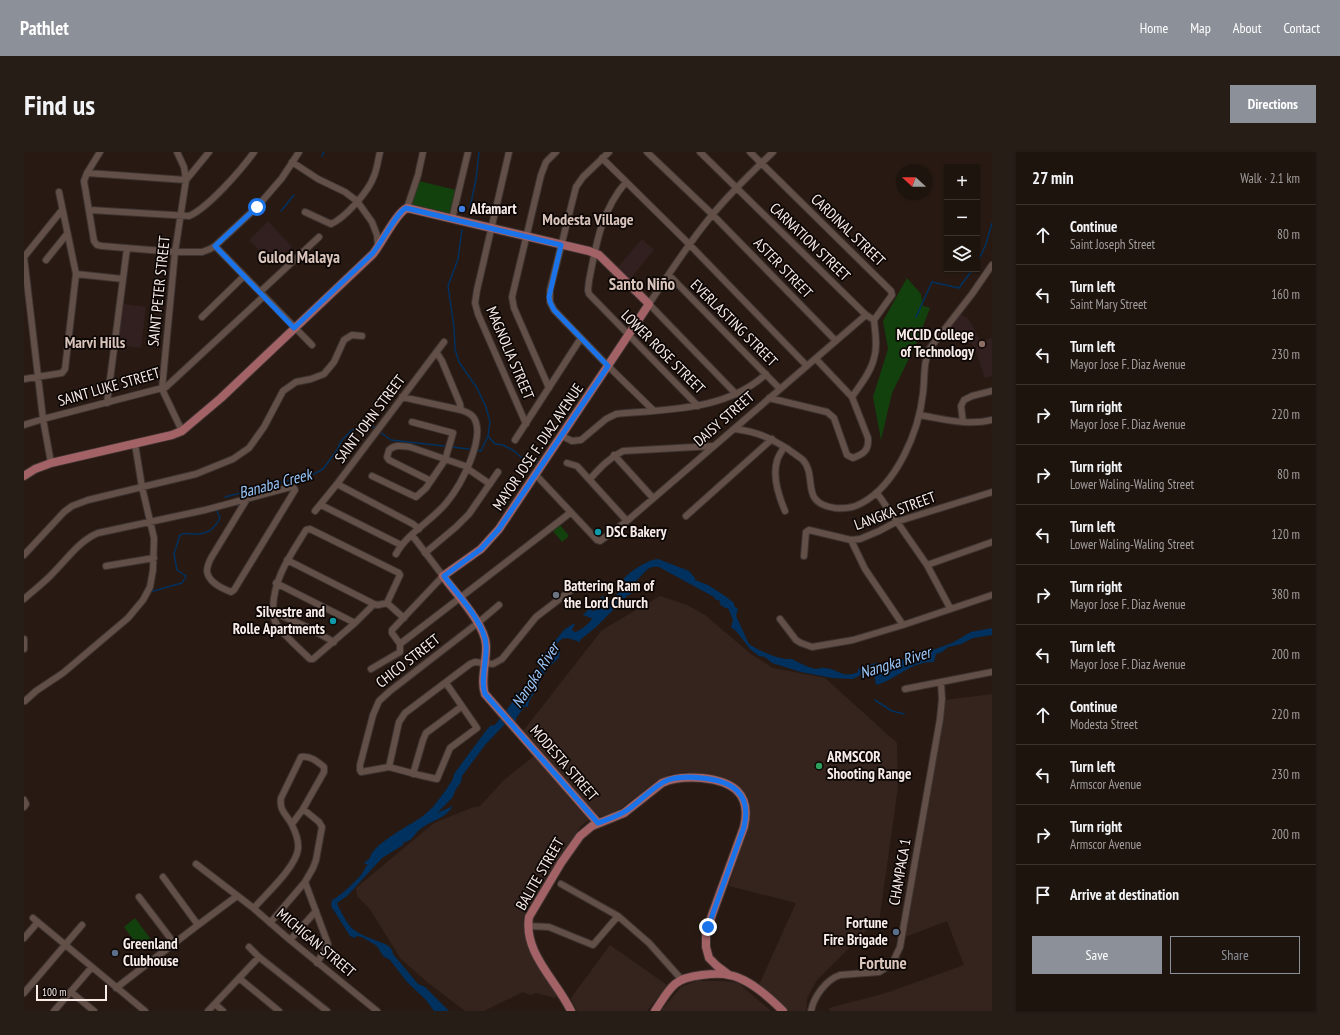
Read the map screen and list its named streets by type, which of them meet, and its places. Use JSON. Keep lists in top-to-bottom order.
{
  "streets": {
    "main road": ["MAYOR JOSE F. DIAZ AVENUE", "MODESTA STREET", "BALITE STREET"],
    "street": [
      "CARDINAL STREET",
      "CARNATION STREET",
      "ASTER STREET",
      "SAINT PETER STREET",
      "EVERLASTING STREET",
      "LOWER ROSE STREET",
      "MAGNOLIA STREET",
      "SAINT LUKE STREET",
      "SAINT JOHN STREET",
      "DAISY STREET",
      "LANGKA STREET",
      "CHICO STREET",
      "CHAMPACA 1",
      "MICHIGAN STREET"
    ]
  },
  "crossings": [
    ["CARDINAL STREET", "CARNATION STREET"],
    ["CARNATION STREET", "DAISY STREET"],
    ["ASTER STREET", "DAISY STREET"],
    ["SAINT PETER STREET", "SAINT LUKE STREET"],
    ["EVERLASTING STREET", "DAISY STREET"],
    ["LOWER ROSE STREET", "MAYOR JOSE F. DIAZ AVENUE"],
    ["MODESTA STREET", "BALITE STREET"]
  ],
  "districts": [
    "Modesta Village",
    "Gulod Malaya",
    "Santo Niño",
    "Marvi Hills",
    "Fortune"
  ],
  "water": ["Banaba Creek", "Nangka River"],
  "places": [
    "Alfamart",
    "MCCID College of Technology",
    "DSC Bakery",
    "Battering Ram of the Lord Church",
    "Silvestre and Rolle Apartments",
    "ARMSCOR Shooting Range",
    "Fortune Fire Brigade",
    "Greenland Clubhouse"
  ],
  "scale_bar": "100 m",
  "north": "left",
  "page": {
    "header": "Pathlet",
    "nav": [
      "Home",
      "Map",
      "About",
      "Contact"
    ],
    "buttons": [
      "Directions",
      ["Save", "Share"]
    ],
    "title": "Find us",
    "heading": ["27 min", "Walk · 2.1 km"],
    "map_buttons": ["+", "−"],
    "list": [
      ["Continue", "Saint Joseph Street", "80 m"],
      ["Turn left", "Saint Mary Street", "160 m"],
      ["Turn left", "Mayor Jose F. Diaz Avenue", "230 m"],
      ["Turn right", "Mayor Jose F. Diaz Avenue", "220 m"],
      ["Turn right", "Lower Waling-Waling Street", "80 m"],
      ["Turn left", "Lower Waling-Waling Street", "120 m"],
      ["Turn right", "Mayor Jose F. Diaz Avenue", "380 m"],
      ["Turn left", "Mayor Jose F. Diaz Avenue", "200 m"],
      ["Continue", "Modesta Street", "220 m"],
      ["Turn left", "Armscor Avenue", "230 m"],
      ["Turn right", "Armscor Avenue", "200 m"],
      "Arrive at destination"
    ],
    "scale": "100 m"
  }
}
